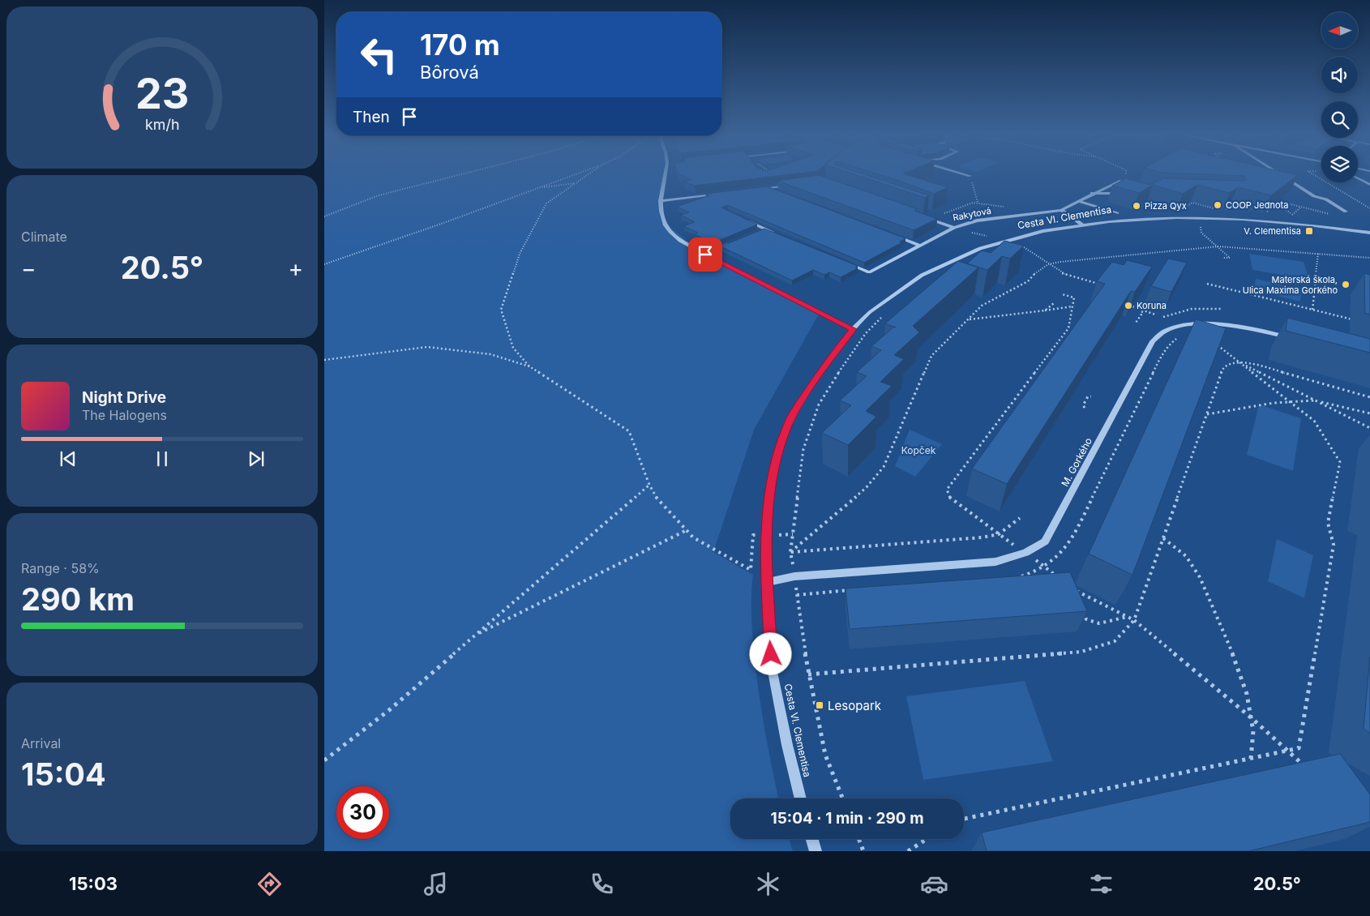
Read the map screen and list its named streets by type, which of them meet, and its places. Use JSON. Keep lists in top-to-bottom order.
{
  "streets": {
    "street": ["Rakytová", "Cesta Vl. Clementisa", "M. Gorkého"]
  },
  "crossings": [
    ["Rakytová", "Cesta Vl. Clementisa"],
    ["Cesta Vl. Clementisa", "M. Gorkého"]
  ],
  "parks": ["Kopček"],
  "places": {
    "other": [
      "COOP Jednota",
      "Pizza Qyx",
      "Materská škola, Ulica Maxima Gorkého",
      "Koruna"
    ],
    "transit": ["V. Clementisa", "Lesopark"]
  },
  "north": "left",
  "page": {
    "turn": ["170 m", "Bôrová"],
    "then": "Then",
    "tile": [
      "Climate",
      ["Range · 58%", "290 km"],
      ["Arrival", "15:04"]
    ],
    "heat": ["−", "20.5°", "+"],
    "song": ["Night Drive", "The Halogens"],
    "limit": "30",
    "trip": "15:04 · 1 min · 290 m",
    "tabs": ["15:03", "20.5°"],
    "gauge": ["23", "km/h"]
  }
}
